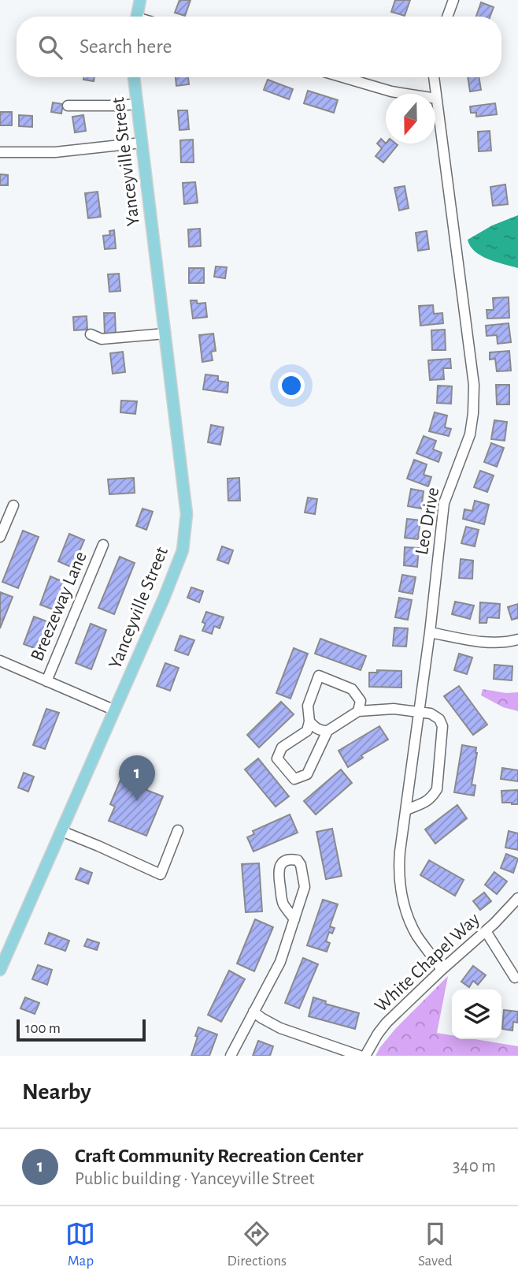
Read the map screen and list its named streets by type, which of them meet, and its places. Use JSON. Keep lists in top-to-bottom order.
{
  "streets": {
    "main road": ["Yanceyville Street"],
    "street": ["Leo Drive", "Breezeway Lane", "White Chapel Way"]
  },
  "crossings": [
    ["Leo Drive", "White Chapel Way"]
  ],
  "scale_bar": "100 m",
  "north": "bottom",
  "page": {
    "search": "Search here",
    "pins": "1",
    "scale": "100 m",
    "heading": "Nearby",
    "list": [
      {
        "mark": "1",
        "name": "Craft Community Recreation Center",
        "note": "Public building · Yanceyville Street",
        "value": "340 m"
      }
    ],
    "nav": ["Map", "Directions", "Saved"]
  }
}
